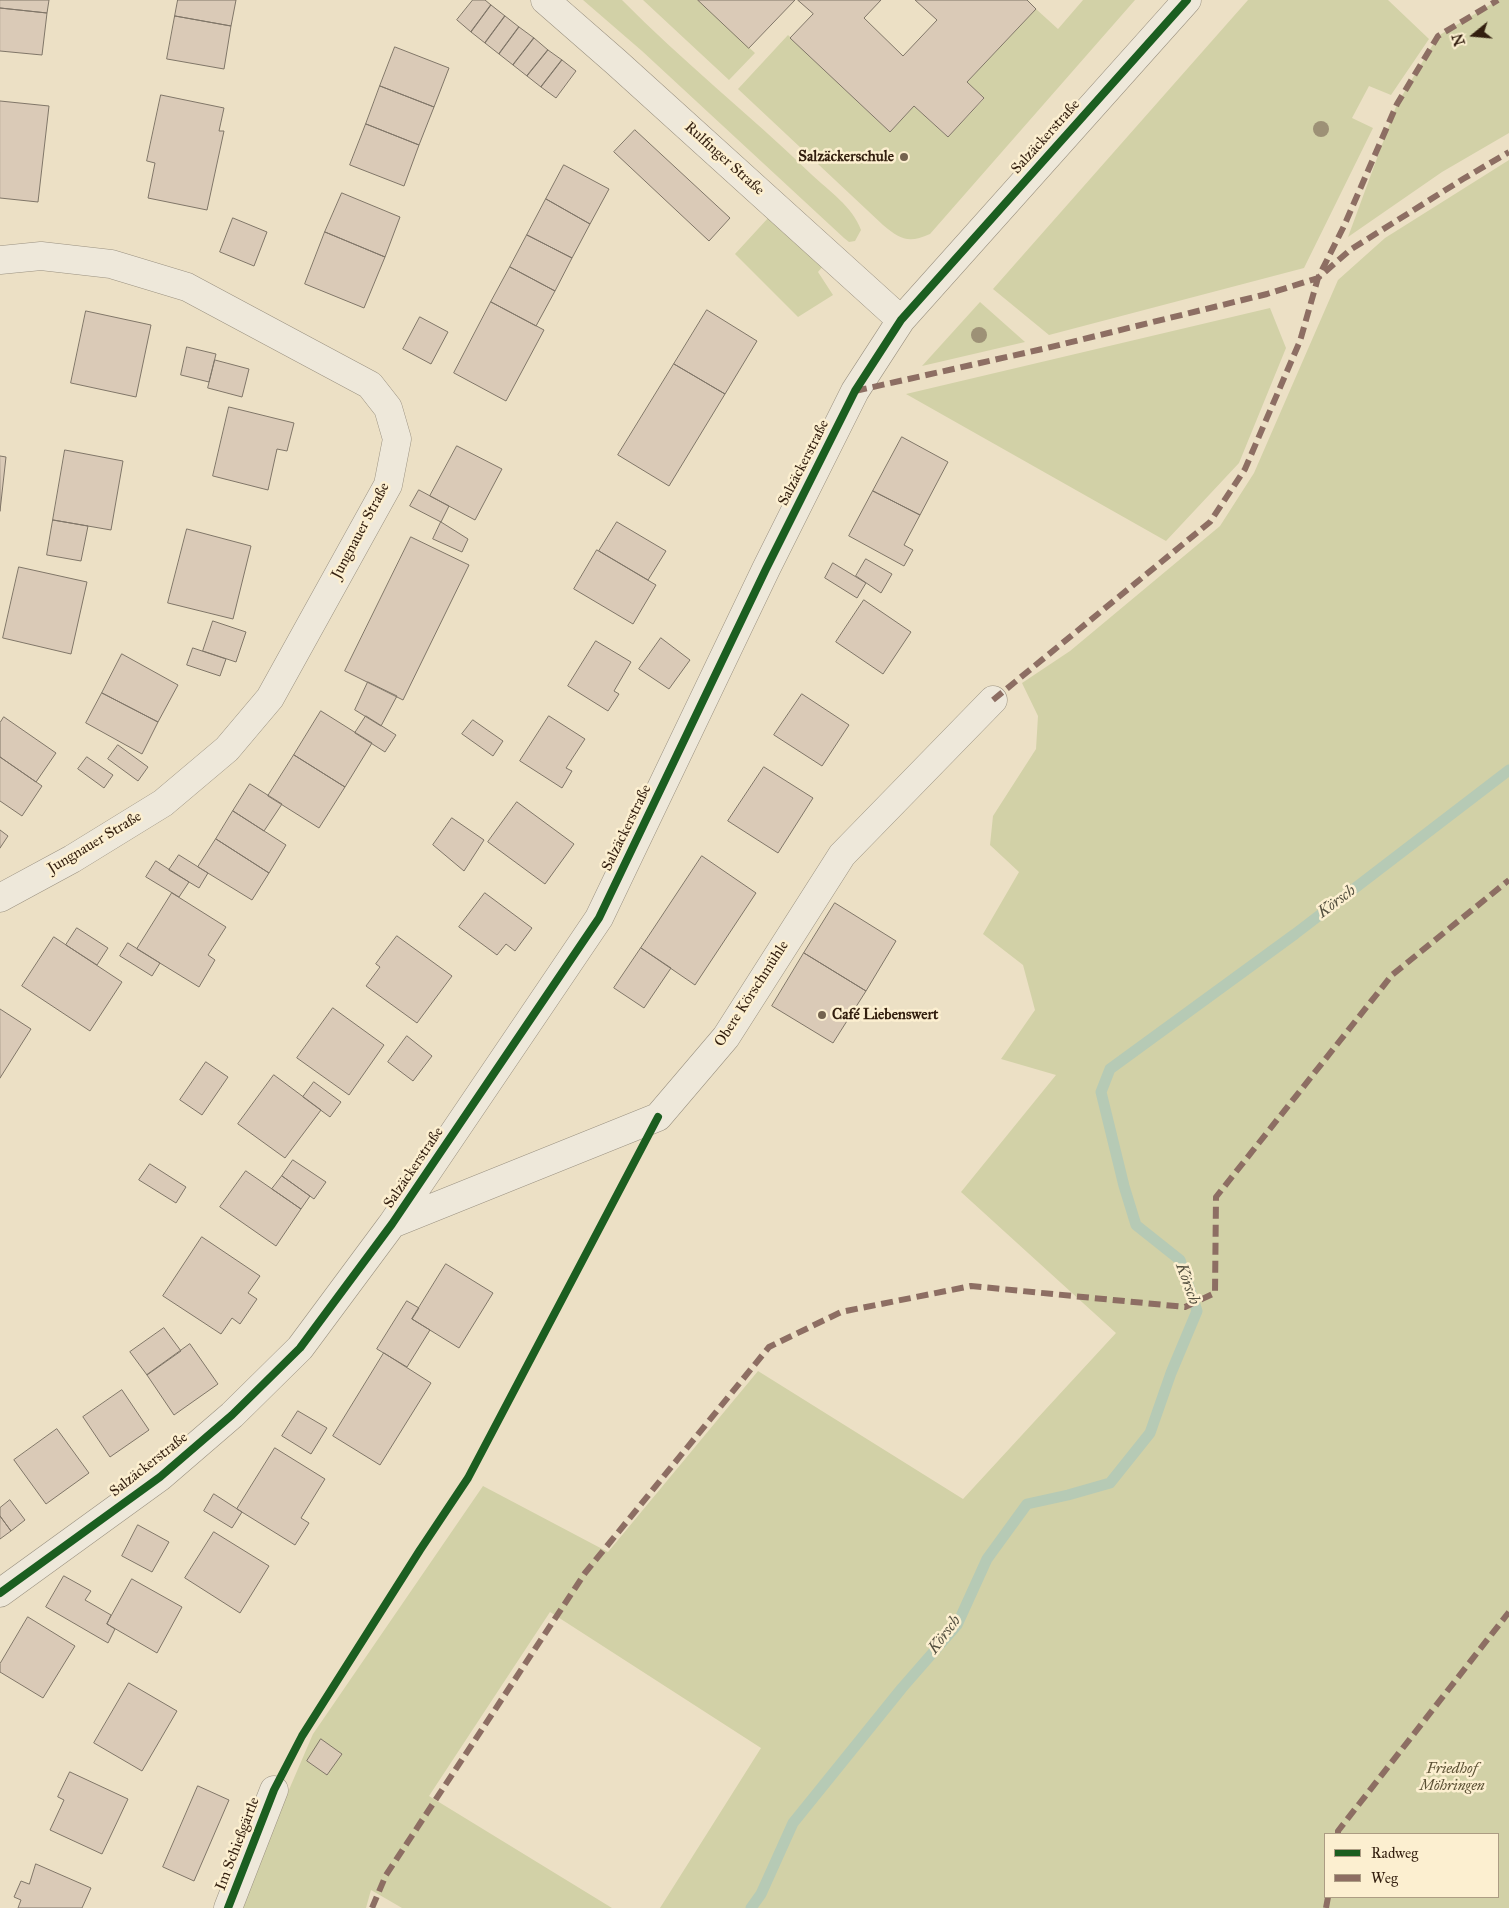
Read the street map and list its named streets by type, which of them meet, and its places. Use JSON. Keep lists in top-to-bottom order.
{
  "streets": {
    "street": [
      "Salzäckerstraße",
      "Rulfinger Straße",
      "Jungnauer Straße",
      "Obere Körschmühle",
      "Im Schießgärtle"
    ]
  },
  "crossings": [
    ["Salzäckerstraße", "Rulfinger Straße"],
    ["Salzäckerstraße", "Obere Körschmühle"]
  ],
  "water": ["Körsch"],
  "parks": ["Friedhof Möhringen"],
  "places": ["Salzäckerschule", "Café Liebenswert"],
  "legend": ["Radweg", "Weg"],
  "north": "left"
}
